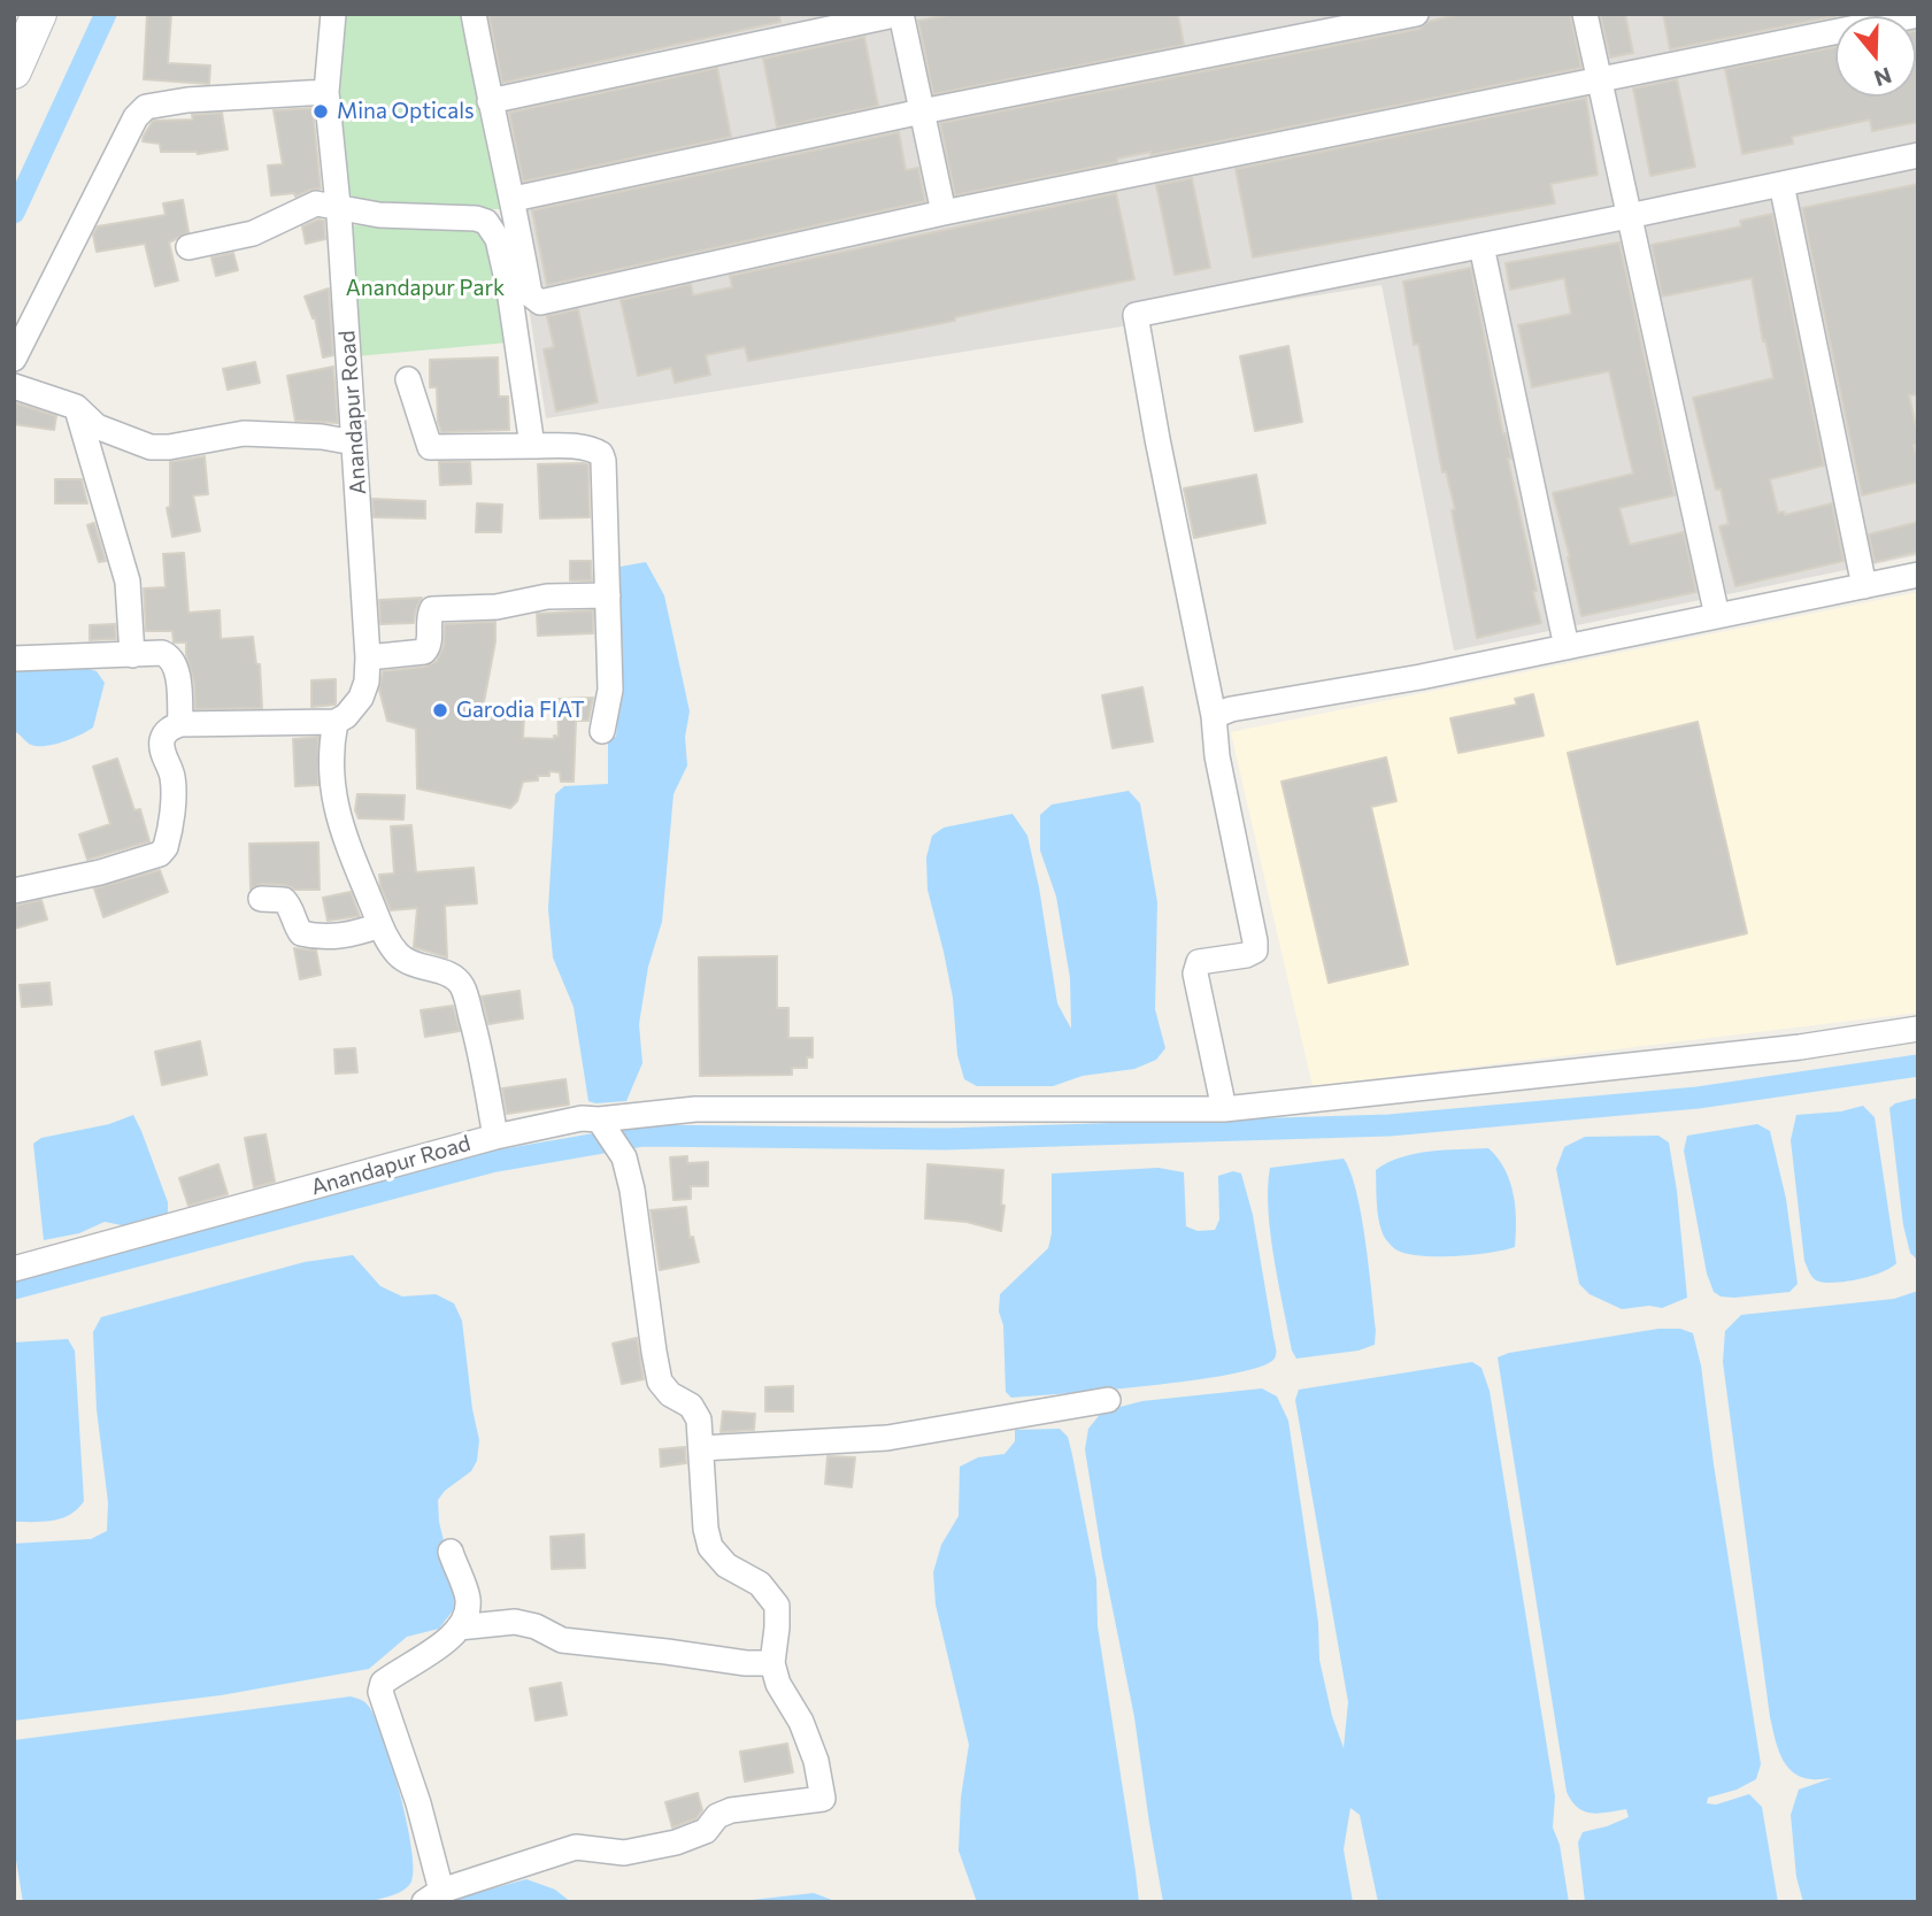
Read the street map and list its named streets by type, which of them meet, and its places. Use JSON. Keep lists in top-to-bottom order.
{
  "streets": {
    "street": ["Anandapur Road"]
  },
  "parks": ["Anandapur Park"],
  "places": ["Mina Opticals", "Garodia FIAT"],
  "north": "bottom"
}
